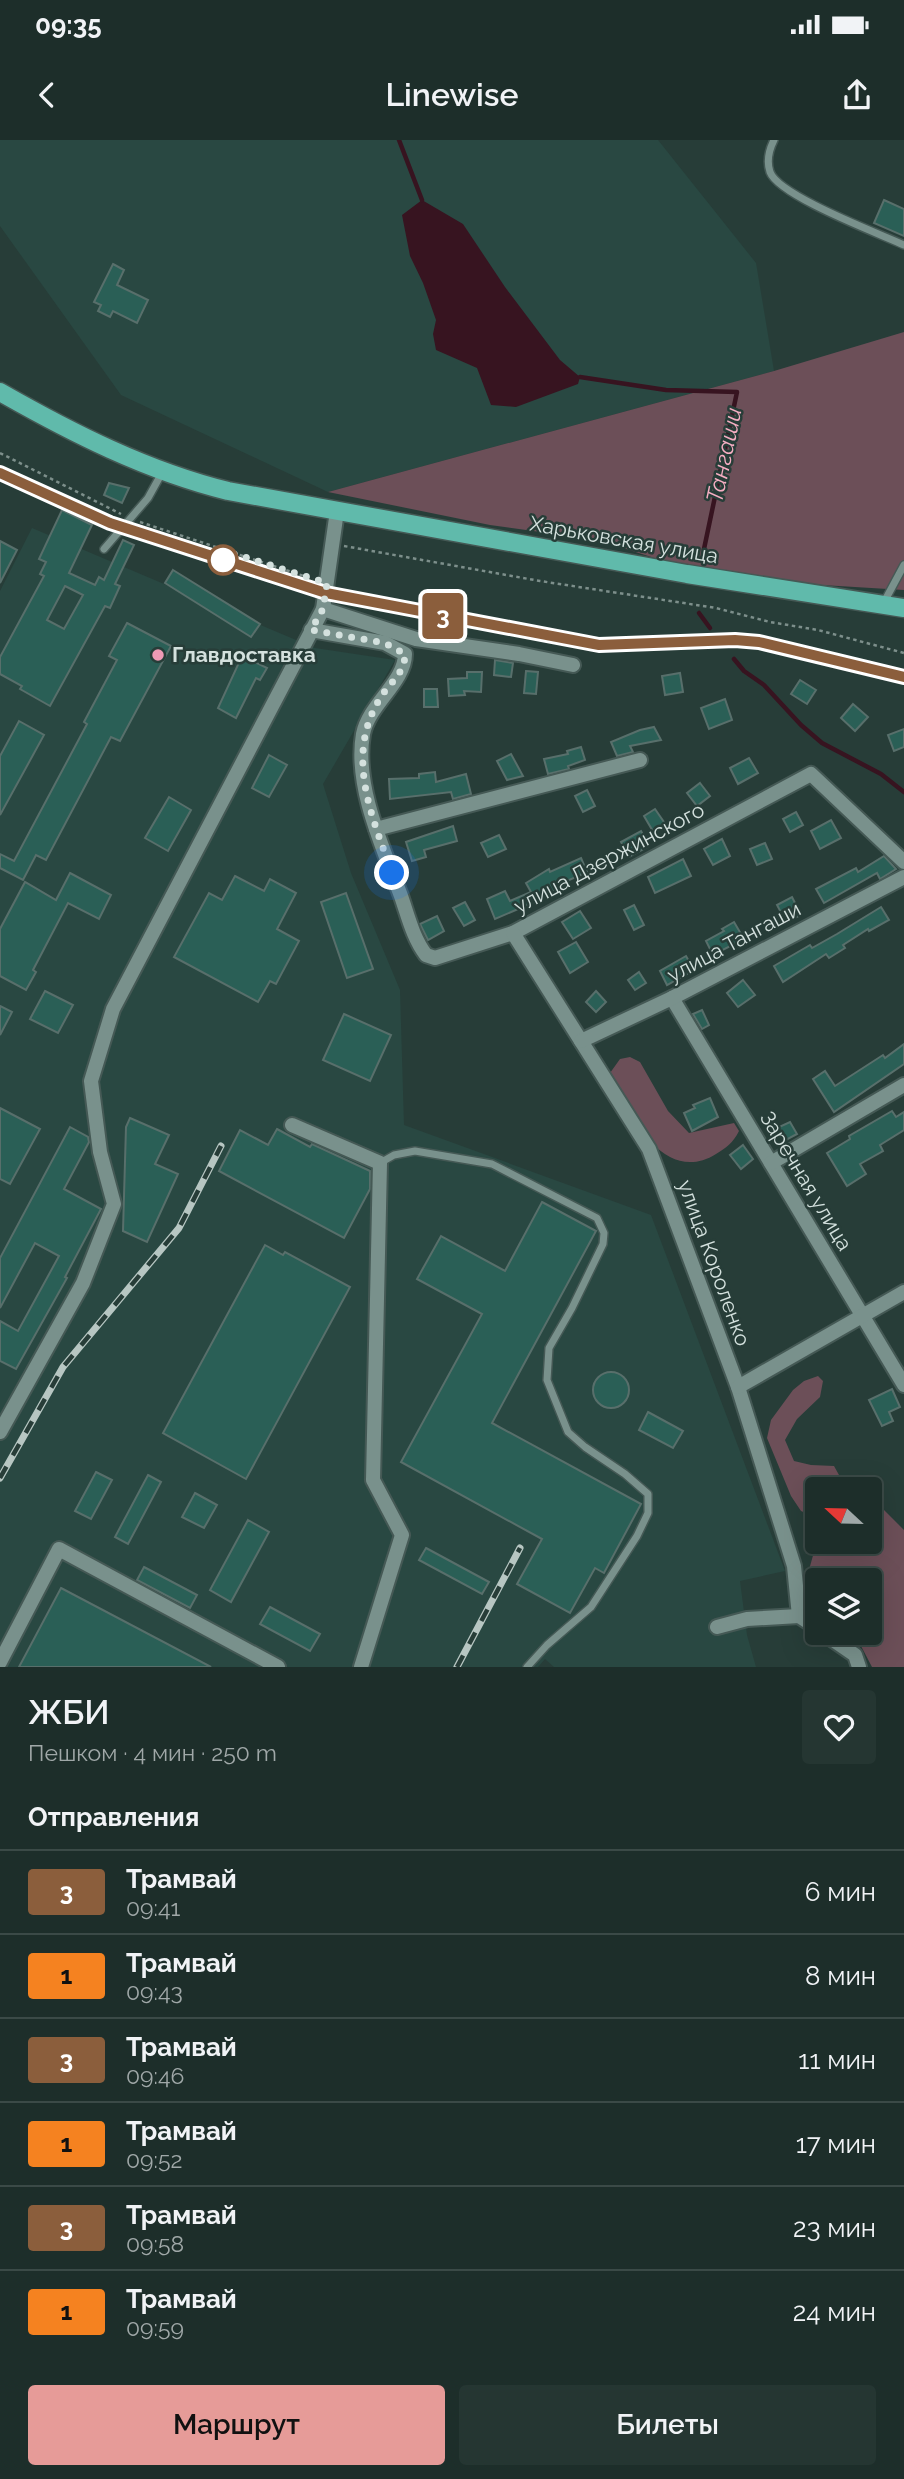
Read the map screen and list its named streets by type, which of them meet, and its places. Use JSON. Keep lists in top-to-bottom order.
{
  "streets": {
    "main road": ["Харьковская улица"],
    "street": [
      "улица Дзержинского",
      "улица Тангаши",
      "Заречная улица",
      "улица Короленко"
    ]
  },
  "crossings": [
    ["улица Дзержинского", "улица Короленко"],
    ["улица Тангаши", "Заречная улица"],
    ["улица Тангаши", "улица Короленко"]
  ],
  "water": ["Тангаши"],
  "places": ["Главдоставка"],
  "lines": ["tram line 3"],
  "north": "left",
  "page": {
    "status": "09:35",
    "header": "Linewise",
    "on_map": "3",
    "heading": [
      ["ЖБИ", "Пешком · 4 мин · 250 m"],
      "Отправления"
    ],
    "list": [
      {
        "mark": "3",
        "name": "Трамвай",
        "note": "09:41",
        "value": "6 мин"
      },
      {
        "mark": "1",
        "name": "Трамвай",
        "note": "09:43",
        "value": "8 мин"
      },
      {
        "mark": "3",
        "name": "Трамвай",
        "note": "09:46",
        "value": "11 мин"
      },
      {
        "mark": "1",
        "name": "Трамвай",
        "note": "09:52",
        "value": "17 мин"
      },
      {
        "mark": "3",
        "name": "Трамвай",
        "note": "09:58",
        "value": "23 мин"
      },
      {
        "mark": "1",
        "name": "Трамвай",
        "note": "09:59",
        "value": "24 мин"
      }
    ],
    "buttons": ["Маршрут", "Билеты"]
  }
}
